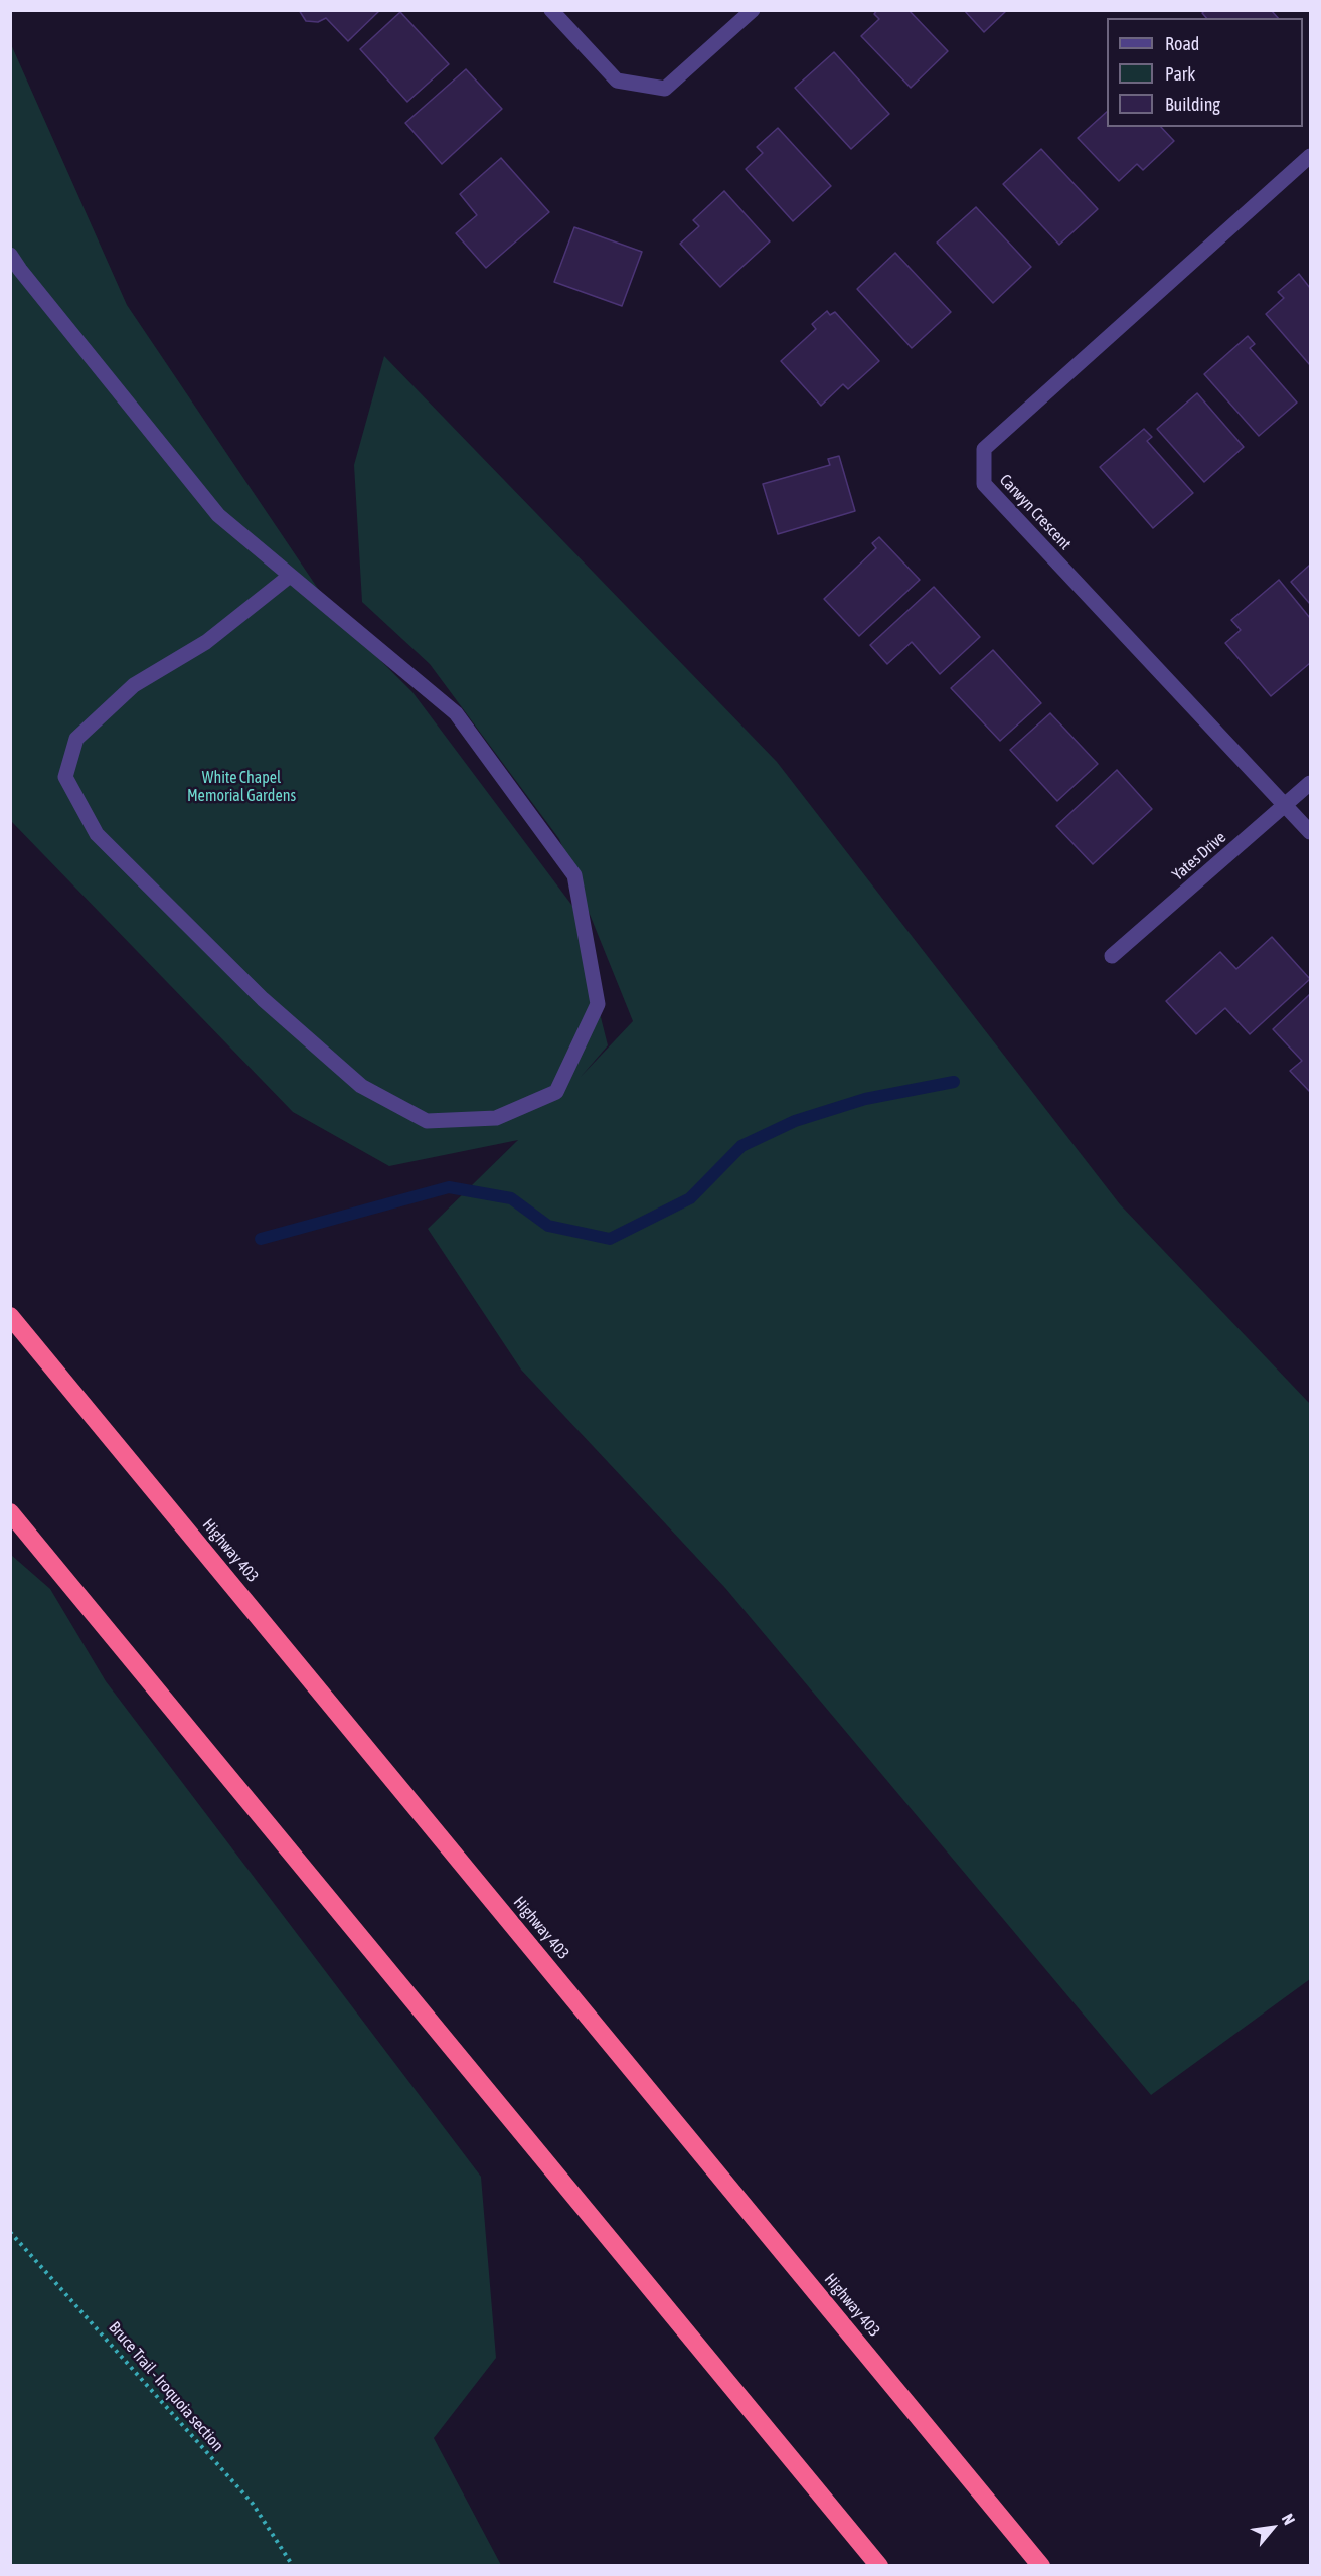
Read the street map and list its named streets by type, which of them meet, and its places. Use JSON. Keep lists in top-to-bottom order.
{
  "streets": {
    "highway": ["Highway 403"],
    "street": ["Carwyn Crescent", "Yates Drive"],
    "path": ["Bruce Trail - Iroquoia section"]
  },
  "crossings": [
    ["Carwyn Crescent", "Yates Drive"]
  ],
  "parks": ["White Chapel Memorial Gardens"],
  "legend": ["Road", "Park", "Building"],
  "north": "top right"
}
